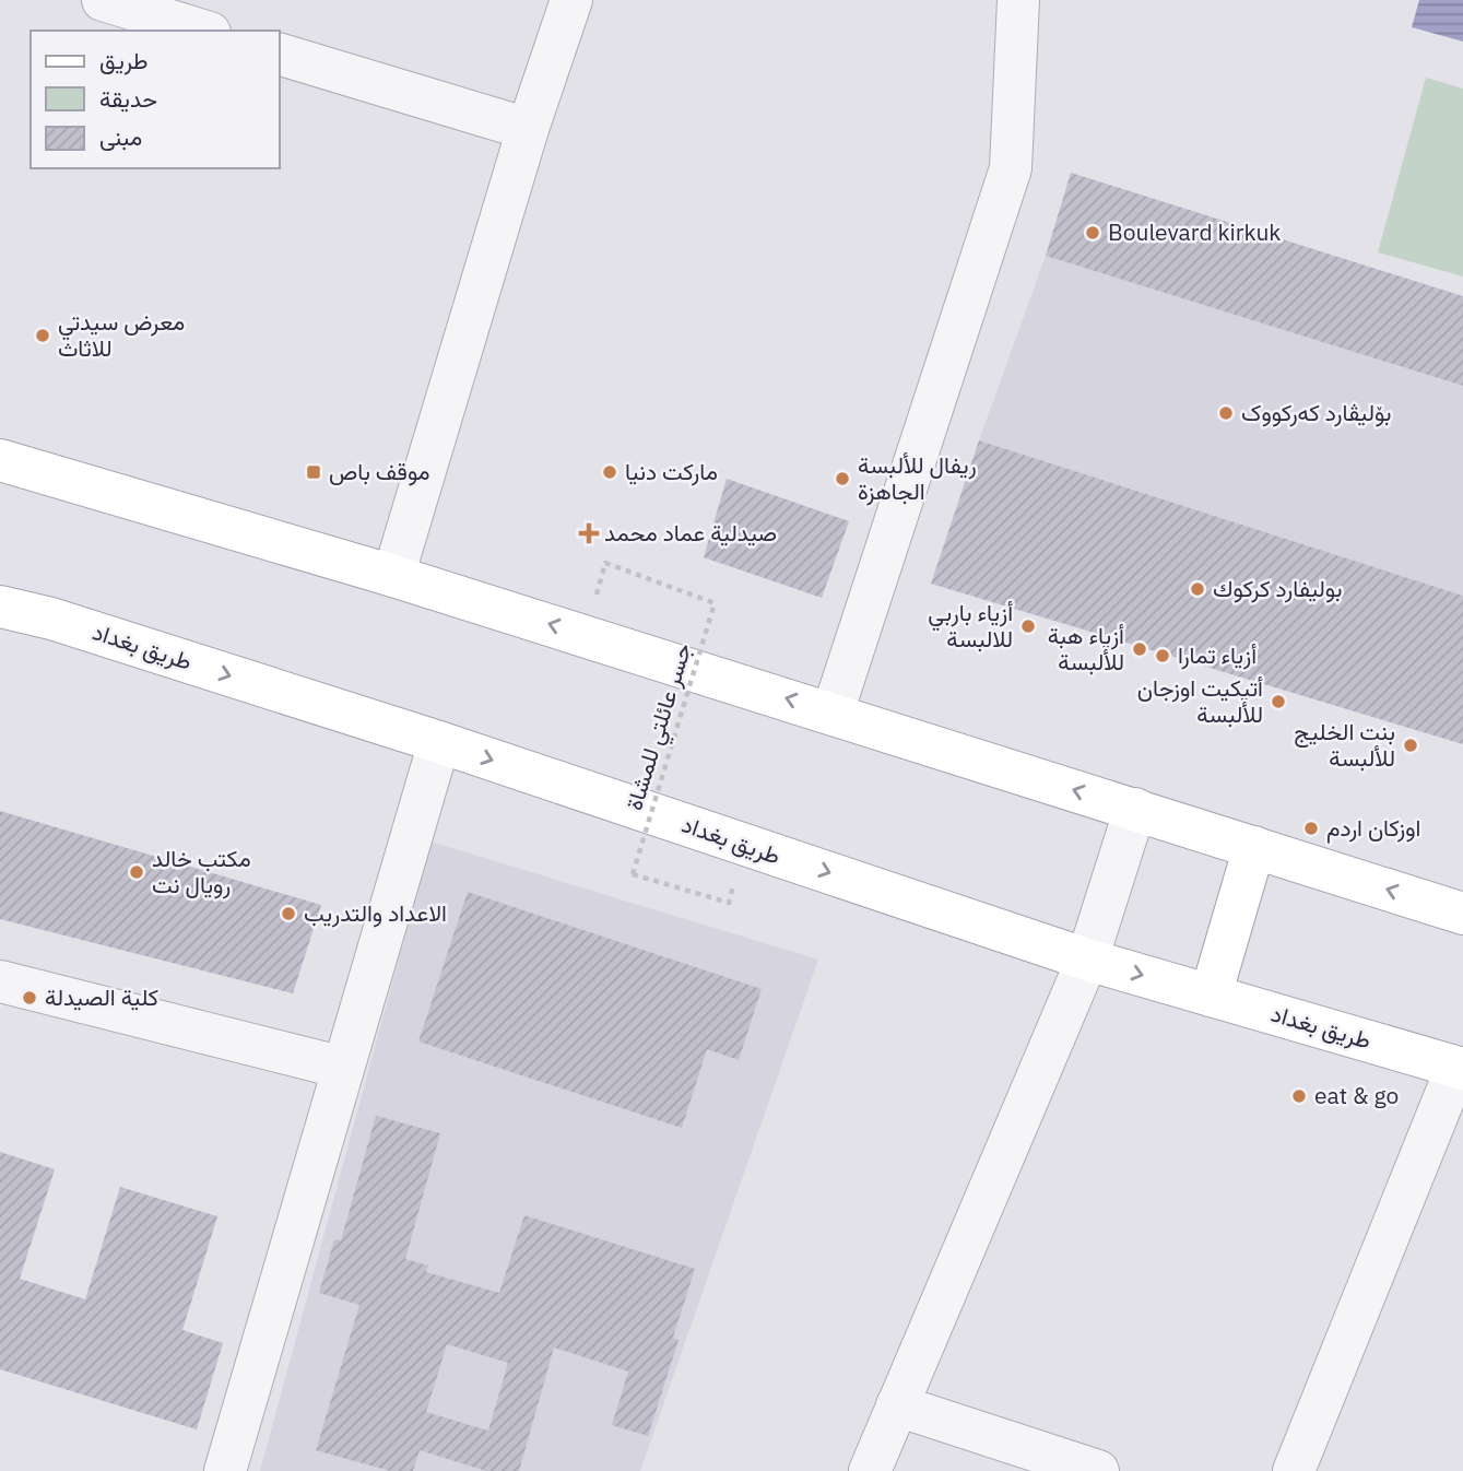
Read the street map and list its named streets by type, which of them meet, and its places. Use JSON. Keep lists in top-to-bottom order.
{
  "streets": {
    "main road": ["طريق بغداد"],
    "path": ["جسر عائلتي للمشاة"]
  },
  "places": {
    "other": [
      "Boulevard kirkuk",
      "معرض سيدتي للاثاث",
      "بۆلیڤارد کەرکووک",
      "ماركت دنيا",
      "ريفال للألبسة الجاهزة",
      "بوليفارد كركوك",
      "أزياء باربي للالبسة",
      "أزياء هبة للألبسة",
      "أزياء تمارا",
      "أتيكيت اوزجان للألبسة",
      "بنت الخليج للألبسة",
      "اوزكان اردم",
      "مكتب خالد رويال نت",
      "الاعداد والتدريب",
      "كلية الصيدلة",
      "eat & go"
    ],
    "transit": ["موقف باص"],
    "health": ["صيدلية عماد محمد"]
  },
  "legend": ["طريق", "حديقة", "مبنى"]
}
